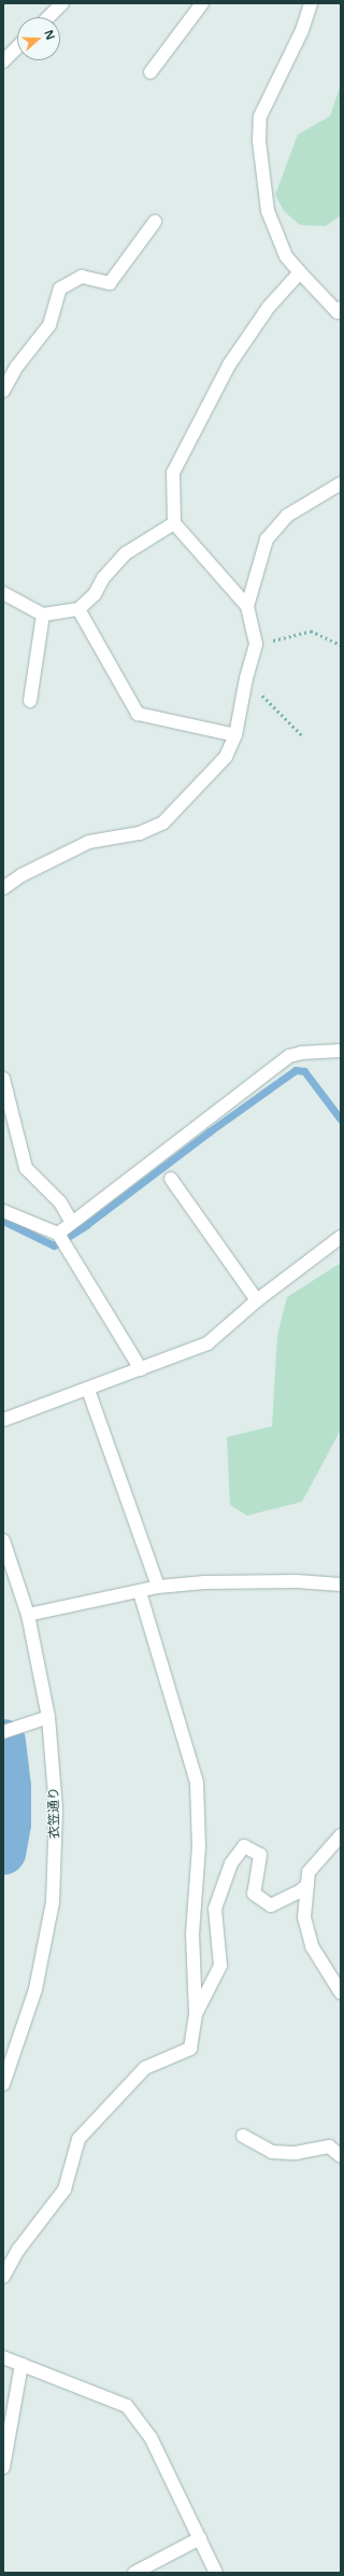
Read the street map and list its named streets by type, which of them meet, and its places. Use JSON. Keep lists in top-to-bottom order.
{
  "streets": {
    "street": ["衣笠通り"]
  },
  "north": "right"
}
